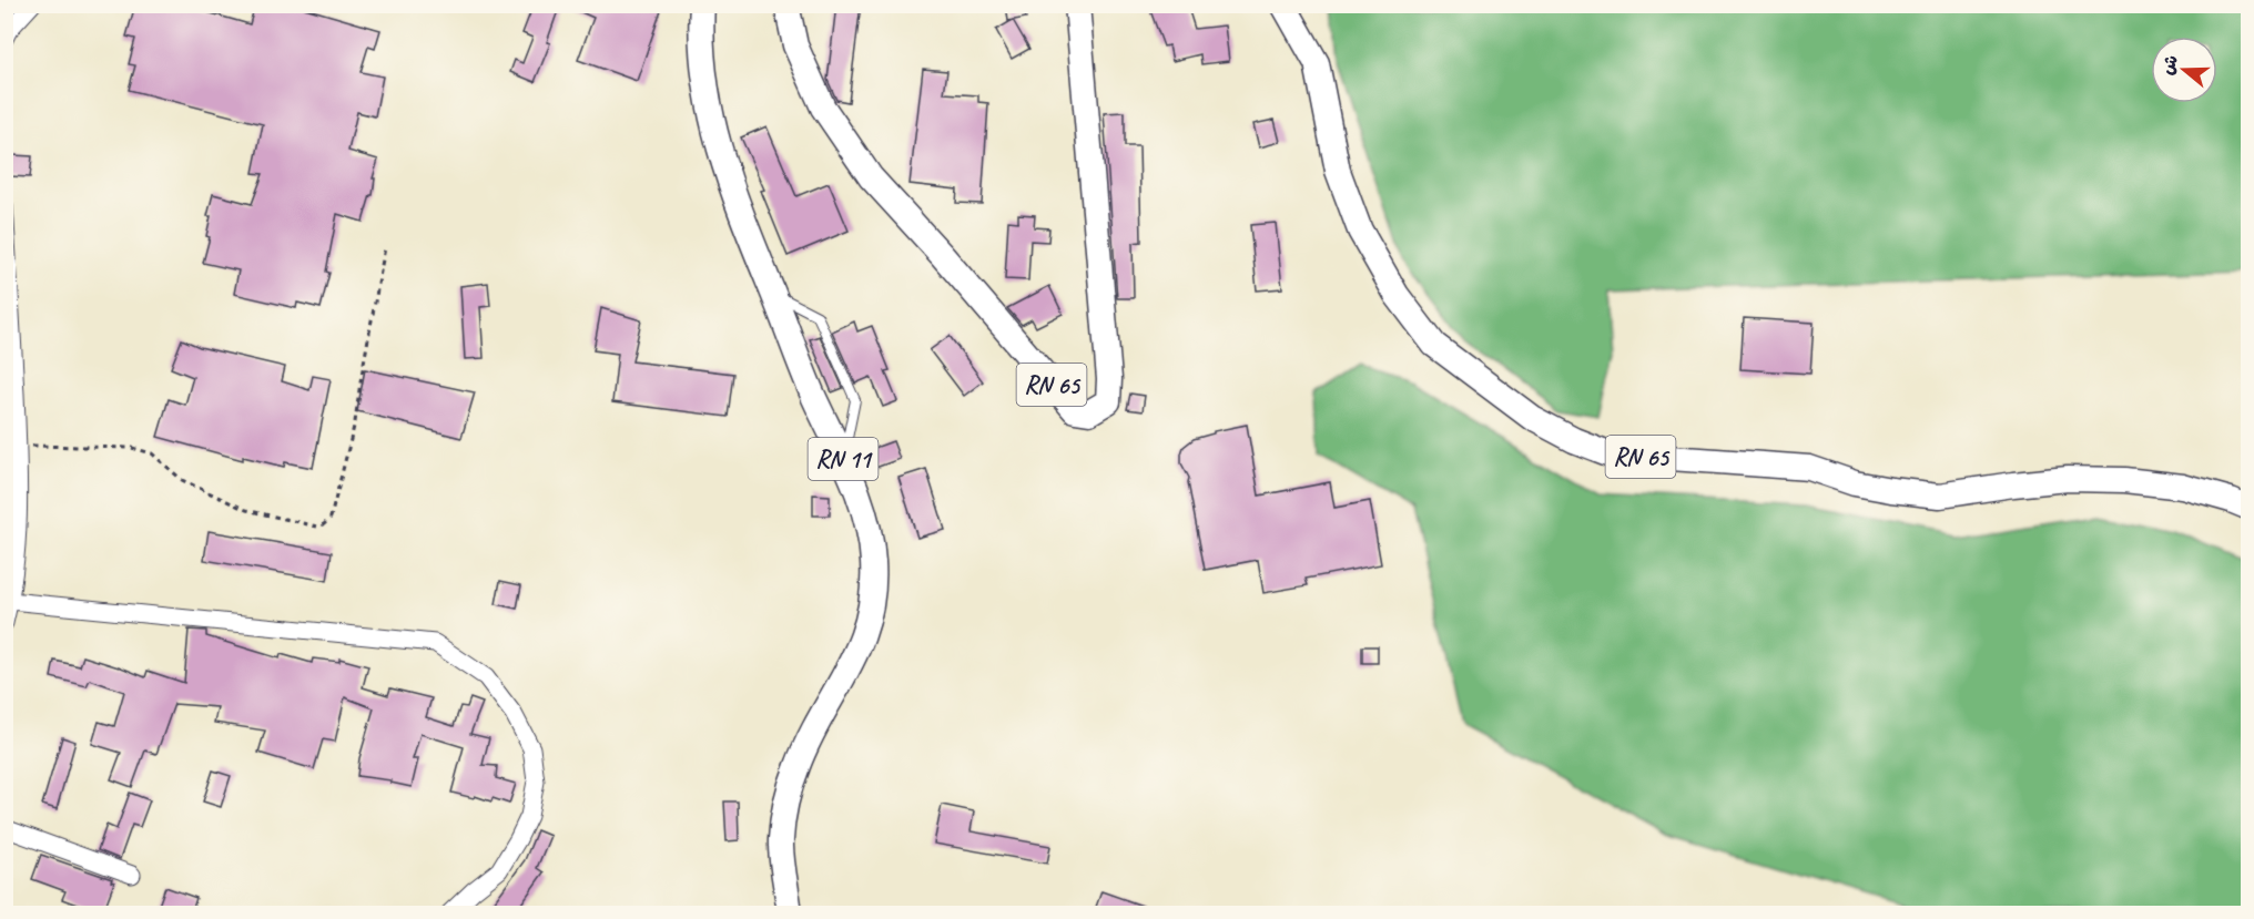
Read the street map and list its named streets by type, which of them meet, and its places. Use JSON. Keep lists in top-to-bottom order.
{
  "streets": {
    "main road": ["RN 65", "RN 11"]
  },
  "north": "left"
}
